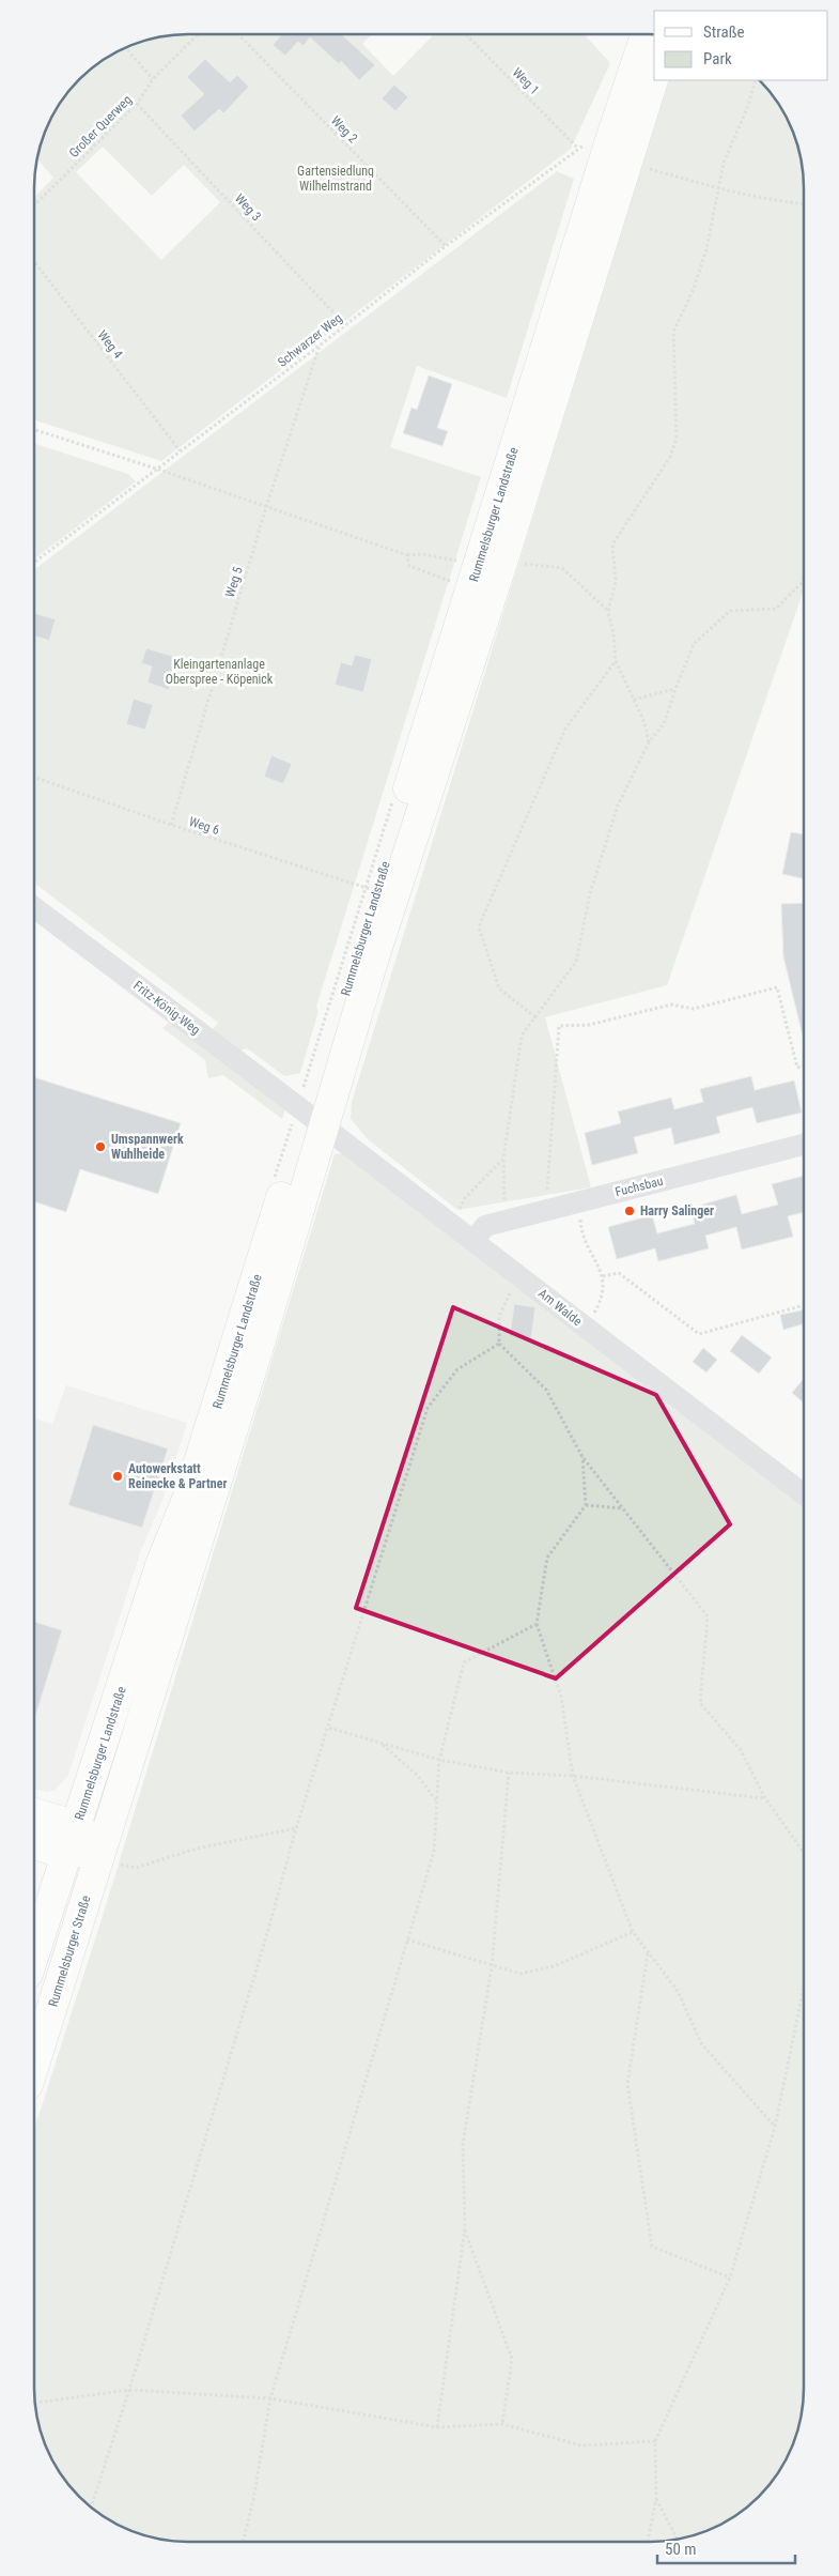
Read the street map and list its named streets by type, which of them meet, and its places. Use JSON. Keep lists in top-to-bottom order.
{
  "streets": {
    "main road": ["Rummelsburger Landstraße", "Rummelsburger Straße"],
    "street": ["Fritz-König-Weg", "Fuchsbau", "Am Walde"],
    "path": [
      "Weg 1",
      "Großer Querweg",
      "Weg 2",
      "Weg 3",
      "Schwarzer Weg",
      "Weg 4",
      "Weg 5",
      "Weg 6"
    ]
  },
  "crossings": [
    ["Weg 1", "Schwarzer Weg"],
    ["Großer Querweg", "Weg 3"],
    ["Weg 2", "Schwarzer Weg"],
    ["Weg 3", "Schwarzer Weg"],
    ["Schwarzer Weg", "Weg 4"],
    ["Schwarzer Weg", "Rummelsburger Landstraße"],
    ["Schwarzer Weg", "Weg 5"],
    ["Rummelsburger Landstraße", "Weg 6"],
    ["Rummelsburger Landstraße", "Fritz-König-Weg"],
    ["Rummelsburger Landstraße", "Am Walde"],
    ["Rummelsburger Landstraße", "Rummelsburger Straße"],
    ["Weg 5", "Weg 6"],
    ["Fritz-König-Weg", "Am Walde"],
    ["Fuchsbau", "Am Walde"]
  ],
  "parks": ["Gartensiedlung Wilhelmstrand", "Kleingartenanlage Oberspree - Köpenick"],
  "places": ["Umspannwerk Wuhlheide", "Harry Salinger", "Autowerkstatt Reinecke & Partner"],
  "legend": ["Straße", "Park"],
  "scale_bar": "50 m"
}
